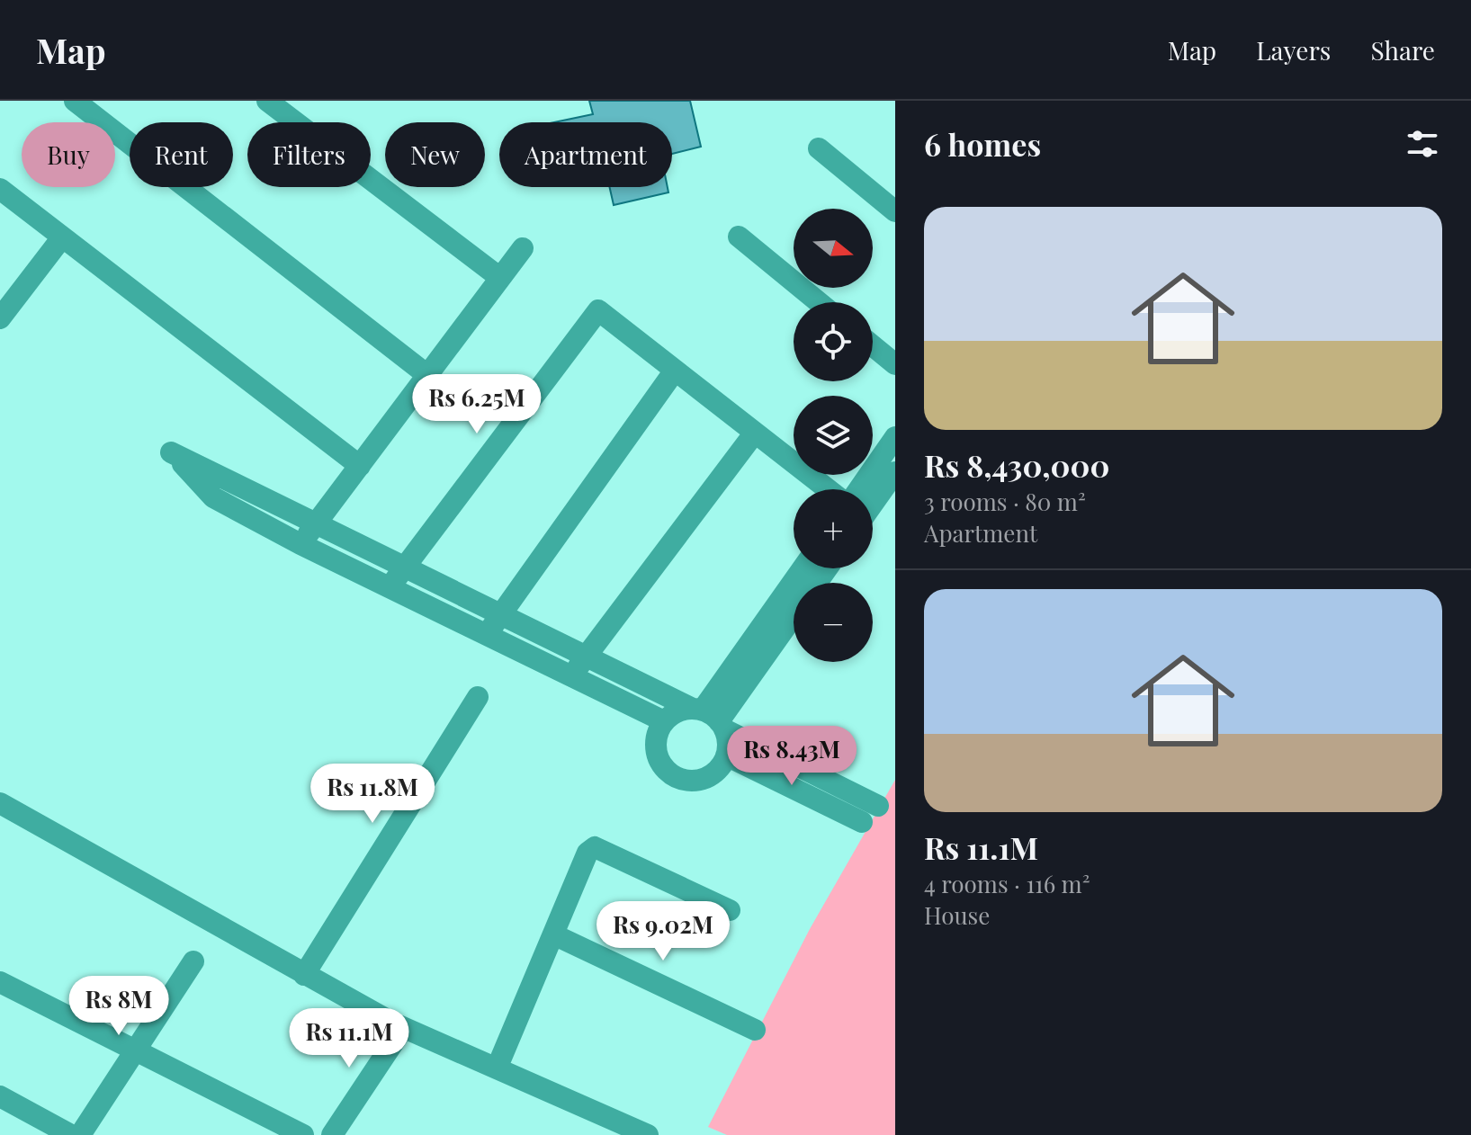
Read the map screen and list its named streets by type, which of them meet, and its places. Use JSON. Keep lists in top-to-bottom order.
{
  "north": "right",
  "page": {
    "header": "Map",
    "nav": ["Map", "Layers", "Share"],
    "heading": "6 homes",
    "chip": [
      "Buy",
      "Rent",
      "Filters",
      "New",
      "Apartment"
    ],
    "list": [
      {
        "name": "Rs 8,430,000",
        "note": "3 rooms · 80 m² · Apartment"
      },
      {
        "name": "Rs 11.1M",
        "note": "4 rooms · 116 m² · House"
      }
    ],
    "map_buttons": ["+", "−"],
    "price": [
      "Rs 6.25M",
      "Rs 8.43M",
      "Rs 11.8M",
      "Rs 9.02M",
      "Rs 8M",
      "Rs 11.1M"
    ]
  }
}
